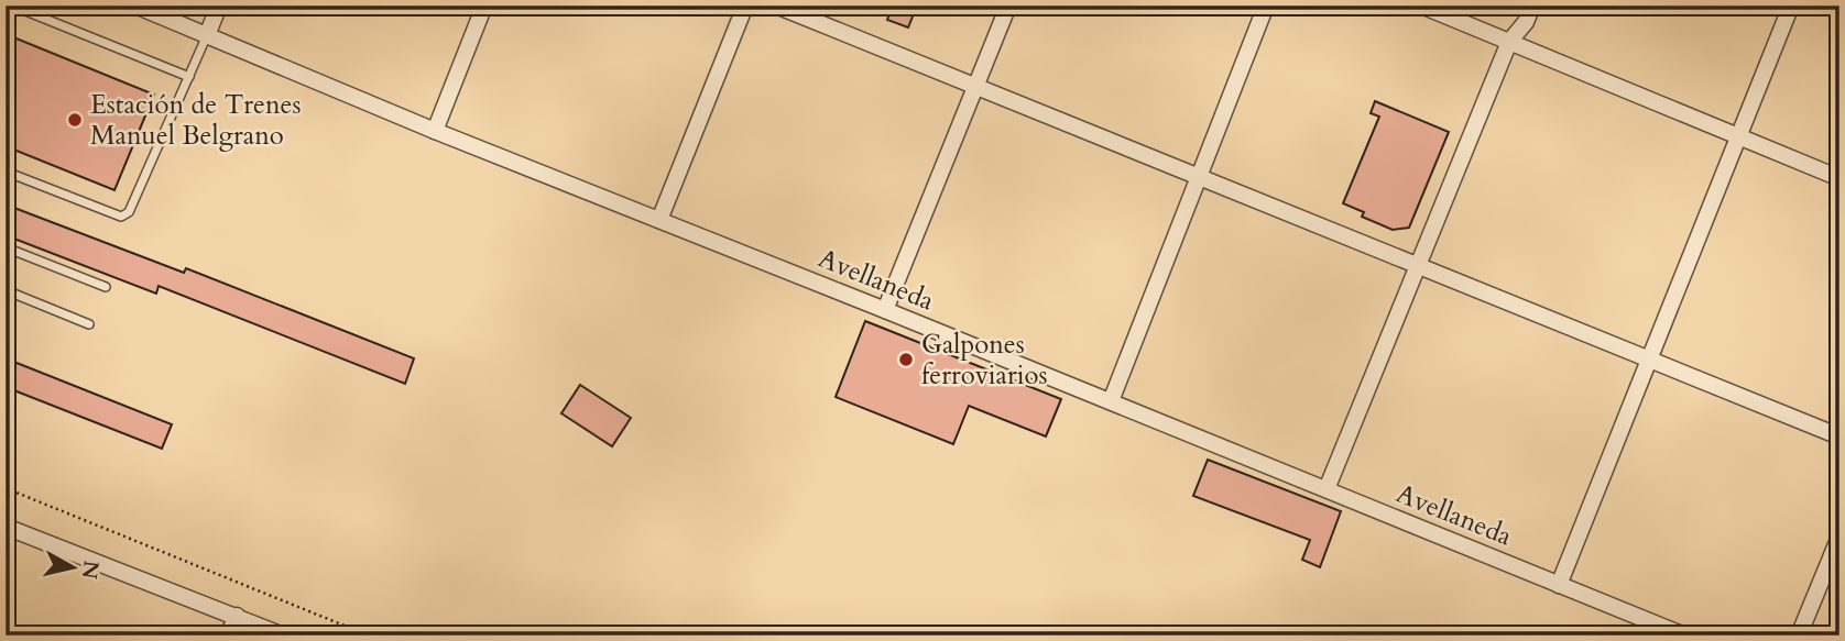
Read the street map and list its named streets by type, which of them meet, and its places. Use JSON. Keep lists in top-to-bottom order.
{
  "streets": {
    "street": ["Avellaneda"]
  },
  "places": ["Estación de Trenes Manuel Belgrano", "Galpones ferroviarios"],
  "north": "right"
}
